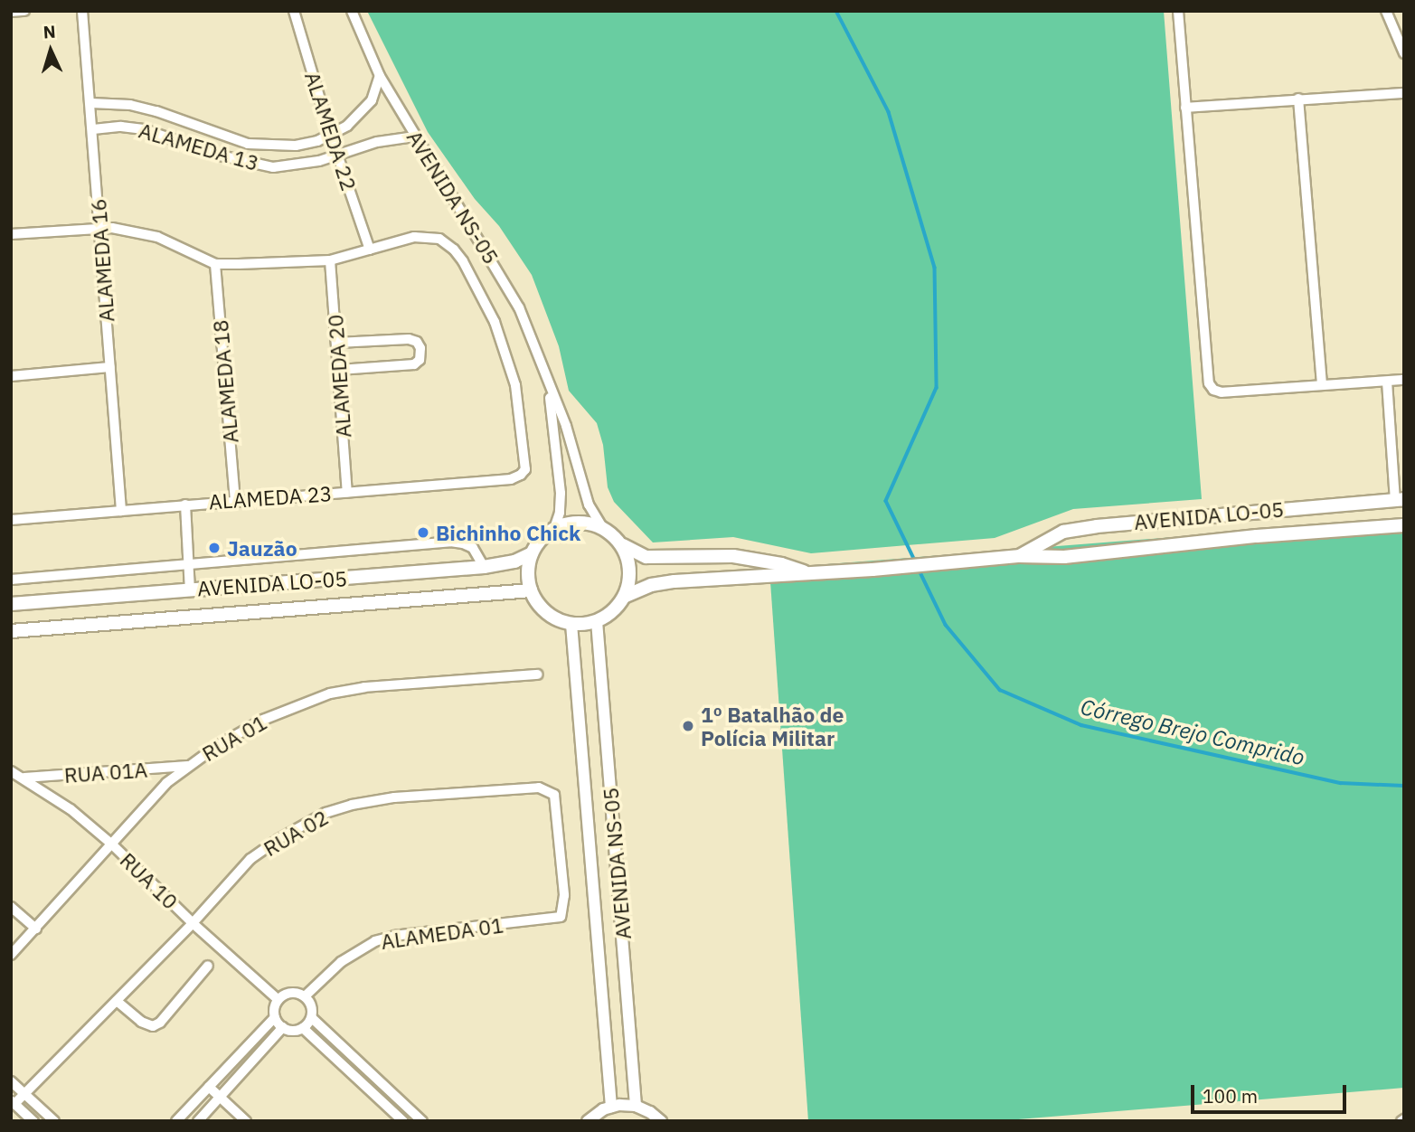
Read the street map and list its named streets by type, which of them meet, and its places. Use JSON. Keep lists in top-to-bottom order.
{
  "streets": {
    "main road": ["AVENIDA LO-05"],
    "street": [
      "ALAMEDA 22",
      "ALAMEDA 13",
      "AVENIDA NS-05",
      "ALAMEDA 16",
      "ALAMEDA 20",
      "ALAMEDA 18",
      "ALAMEDA 23",
      "RUA 01",
      "RUA 01A",
      "RUA 02",
      "RUA 10",
      "ALAMEDA 01"
    ]
  },
  "crossings": [
    ["ALAMEDA 22", "ALAMEDA 13"],
    ["ALAMEDA 22", "ALAMEDA 23"],
    ["ALAMEDA 13", "AVENIDA NS-05"],
    ["ALAMEDA 13", "ALAMEDA 16"],
    ["AVENIDA NS-05", "AVENIDA LO-05"],
    ["ALAMEDA 16", "ALAMEDA 23"],
    ["ALAMEDA 20", "ALAMEDA 23"],
    ["ALAMEDA 18", "ALAMEDA 23"],
    ["RUA 01", "RUA 01A"],
    ["RUA 01", "RUA 10"],
    ["RUA 01A", "RUA 10"],
    ["RUA 02", "RUA 10"],
    ["RUA 02", "ALAMEDA 01"],
    ["RUA 10", "ALAMEDA 01"]
  ],
  "water": ["Córrego Brejo Comprido"],
  "places": ["Bichinho Chick", "Jauzão", "1º Batalhão de Polícia Militar"],
  "scale_bar": "100 m",
  "north": "top"
}
